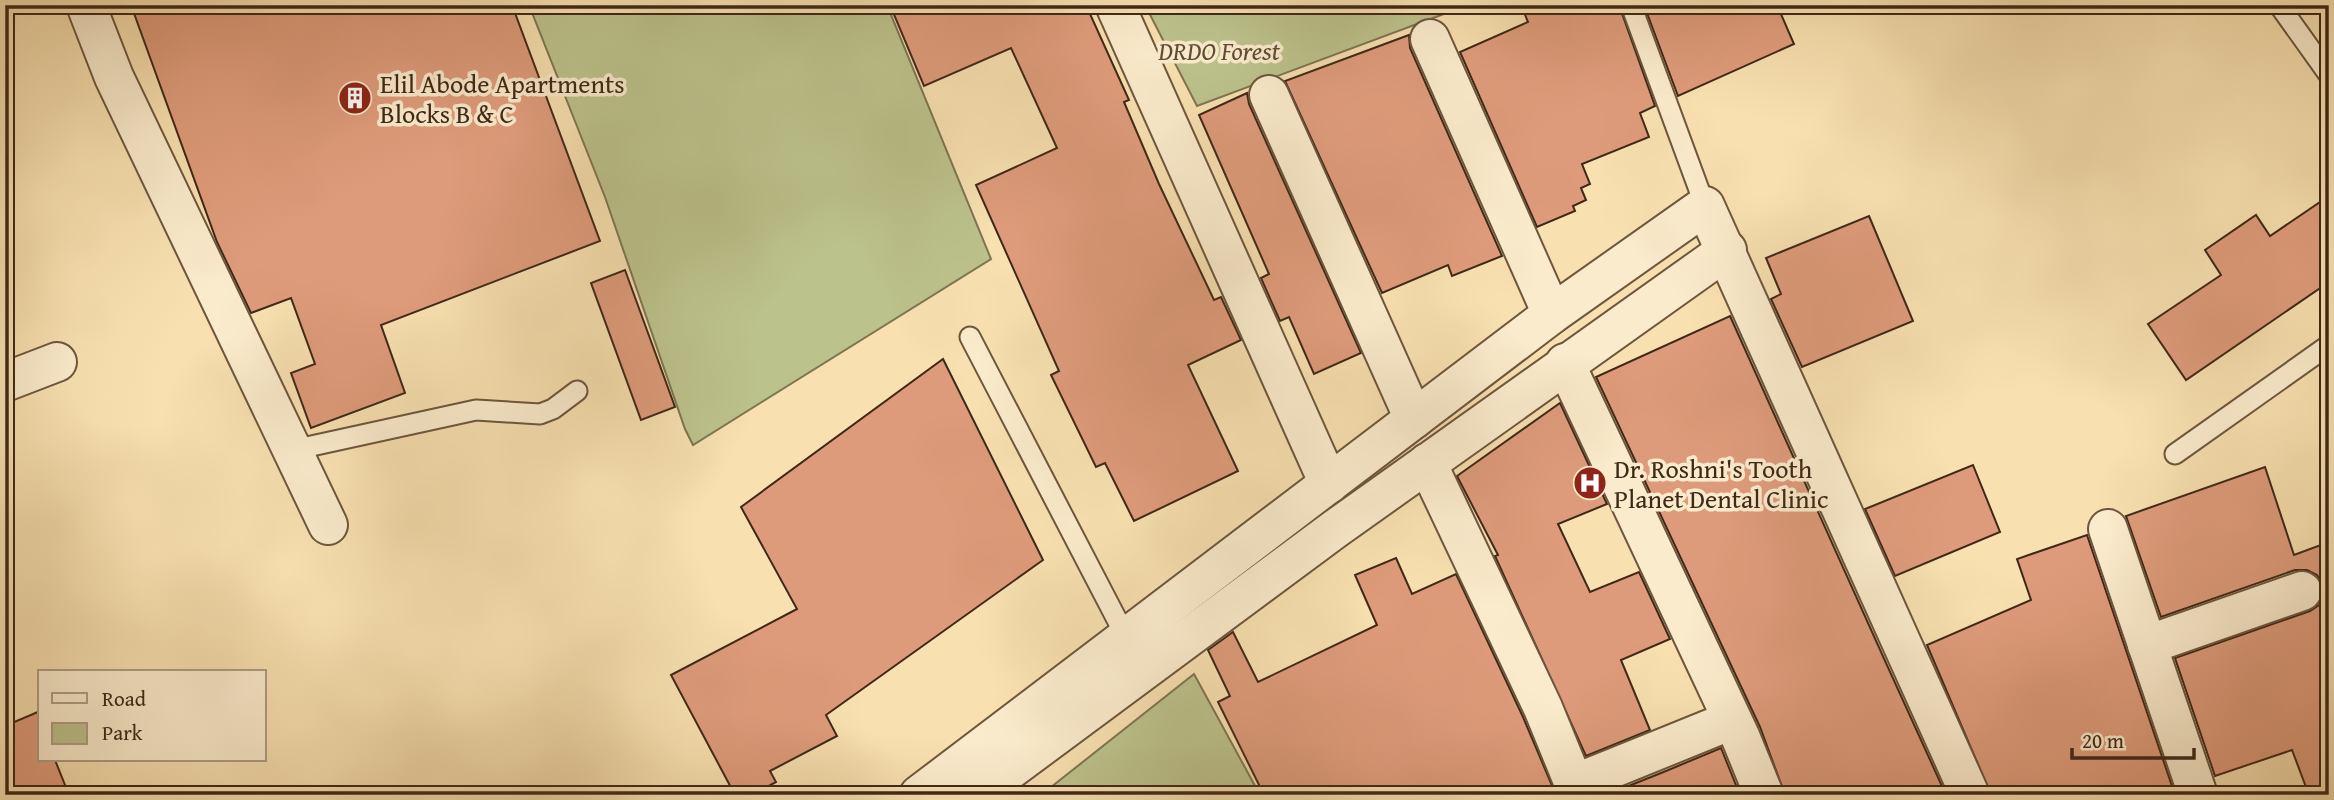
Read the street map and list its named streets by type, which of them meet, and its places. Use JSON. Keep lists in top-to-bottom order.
{
  "parks": ["DRDO Forest"],
  "places": {
    "building": ["Elil Abode Apartments Blocks B & C"],
    "hospital": ["Dr. Roshni's Tooth Planet Dental Clinic"]
  },
  "legend": ["Road", "Park"],
  "scale_bar": "20 m"
}
